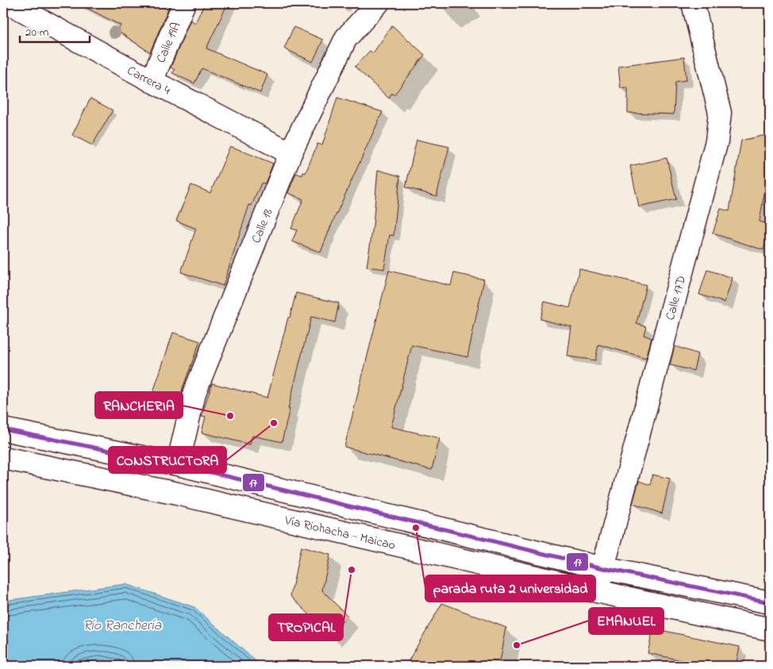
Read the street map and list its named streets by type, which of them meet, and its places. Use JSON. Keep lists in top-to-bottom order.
{
  "streets": {
    "main road": [
      "Calle 19A",
      "Carrera 4",
      "Calle 18",
      "Calle 17D",
      "Vía Riohacha - Maicao"
    ]
  },
  "crossings": [
    ["Calle 19A", "Carrera 4"],
    ["Carrera 4", "Calle 18"],
    ["Calle 18", "Vía Riohacha - Maicao"],
    ["Calle 17D", "Vía Riohacha - Maicao"]
  ],
  "water": ["Río Ranchería"],
  "places": [
    "RANCHERIA",
    "CONSTRUCTORA",
    "parada ruta 2 universidad",
    "TROPICAL",
    "EMANUEL"
  ],
  "lines": ["transit line 17"],
  "scale_bar": "20 m"
}
